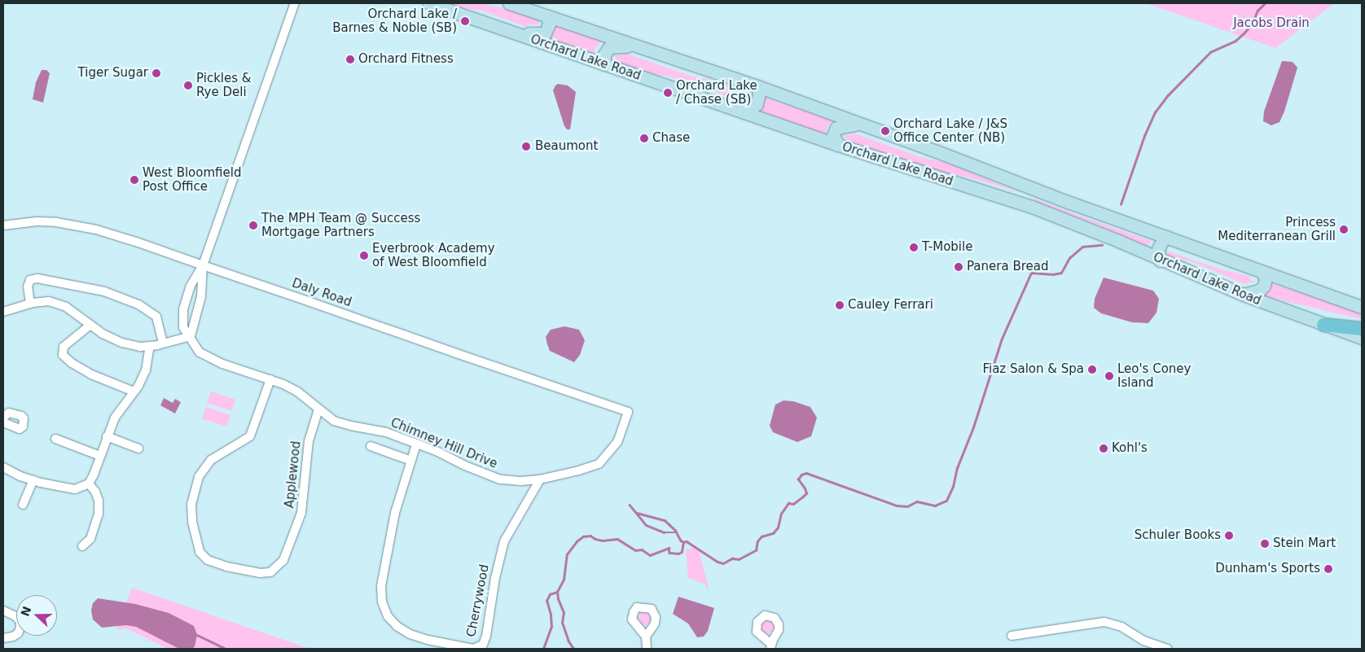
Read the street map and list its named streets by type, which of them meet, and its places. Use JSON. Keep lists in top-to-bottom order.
{
  "streets": {
    "main road": ["Orchard Lake Road"],
    "street": [
      "Daly Road",
      "Chimney Hill Drive",
      "Applewood",
      "Cherrywood"
    ]
  },
  "crossings": [
    ["Daly Road", "Chimney Hill Drive"],
    ["Chimney Hill Drive", "Applewood"],
    ["Chimney Hill Drive", "Cherrywood"]
  ],
  "parks": ["Jacobs Drain"],
  "places": [
    "Orchard Lake / Barnes & Noble (SB)",
    "Orchard Fitness",
    "Tiger Sugar",
    "Pickles & Rye Deli",
    "Orchard Lake / Chase (SB)",
    "Orchard Lake / J&S Office Center (NB)",
    "Chase",
    "Beaumont",
    "West Bloomfield Post Office",
    "The MPH Team @ Success Mortgage Partners",
    "Princess Mediterranean Grill",
    "T-Mobile",
    "Everbrook Academy of West Bloomfield",
    "Panera Bread",
    "Cauley Ferrari",
    "Fiaz Salon & Spa",
    "Leo's Coney Island",
    "Kohl's",
    "Schuler Books",
    "Stein Mart",
    "Dunham's Sports"
  ],
  "north": "left"
}
